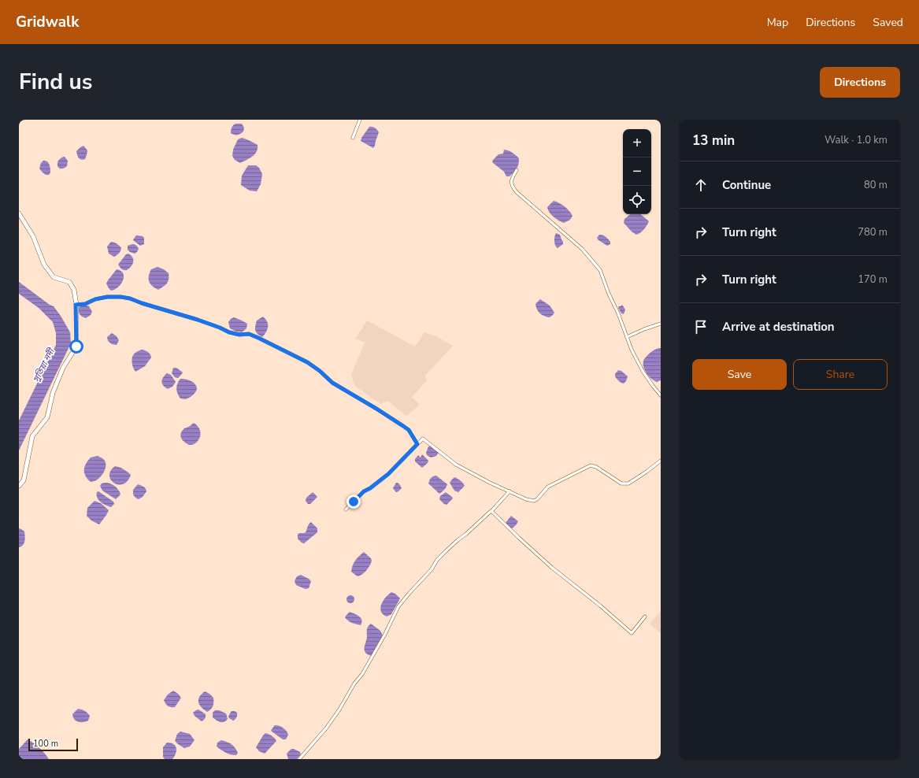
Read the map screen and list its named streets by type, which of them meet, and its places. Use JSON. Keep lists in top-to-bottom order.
{
  "water": ["সুতিয়া নদী"],
  "scale_bar": "100 m",
  "page": {
    "header": "Gridwalk",
    "nav": ["Map", "Directions", "Saved"],
    "title": "Find us",
    "buttons": [
      "Directions",
      ["Save", "Share"]
    ],
    "heading": ["13 min", "Walk · 1.0 km"],
    "map_buttons": ["+", "−"],
    "list": [
      ["Continue", "80 m"],
      ["Turn right", "780 m"],
      ["Turn right", "170 m"],
      "Arrive at destination"
    ],
    "scale": "100 m"
  }
}
